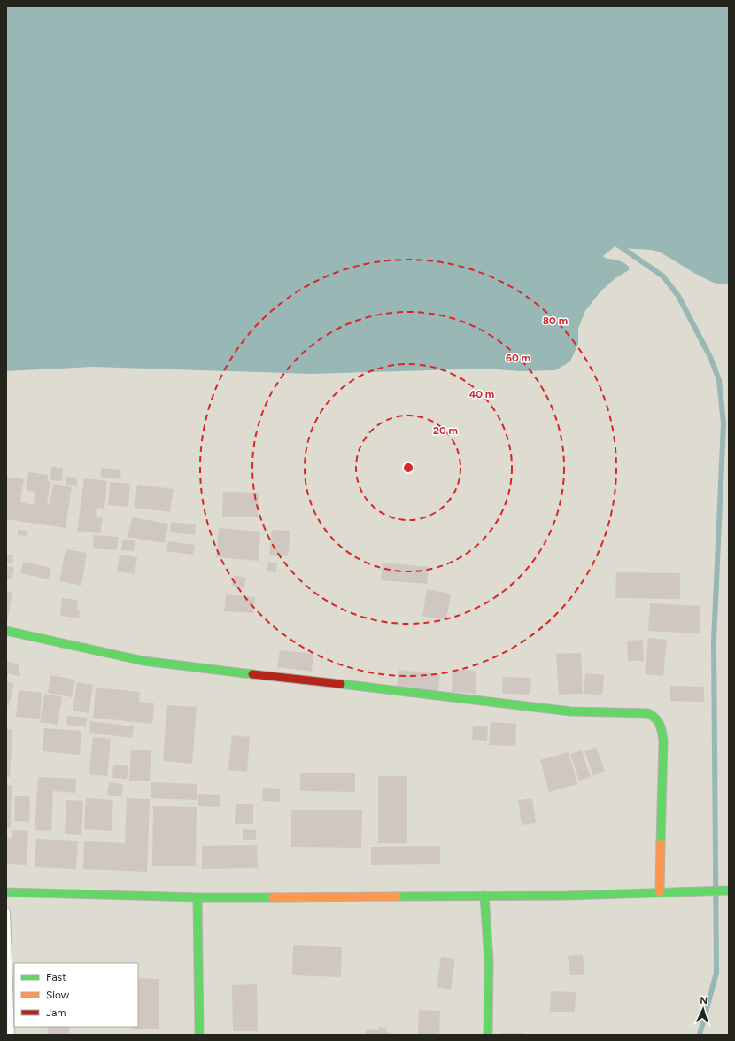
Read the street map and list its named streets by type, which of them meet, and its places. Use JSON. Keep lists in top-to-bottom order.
{
  "legend": ["Fast", "Slow", "Jam"],
  "north": "top",
  "rings": [
    "80 m",
    "60 m",
    "40 m",
    "20 m"
  ]
}
